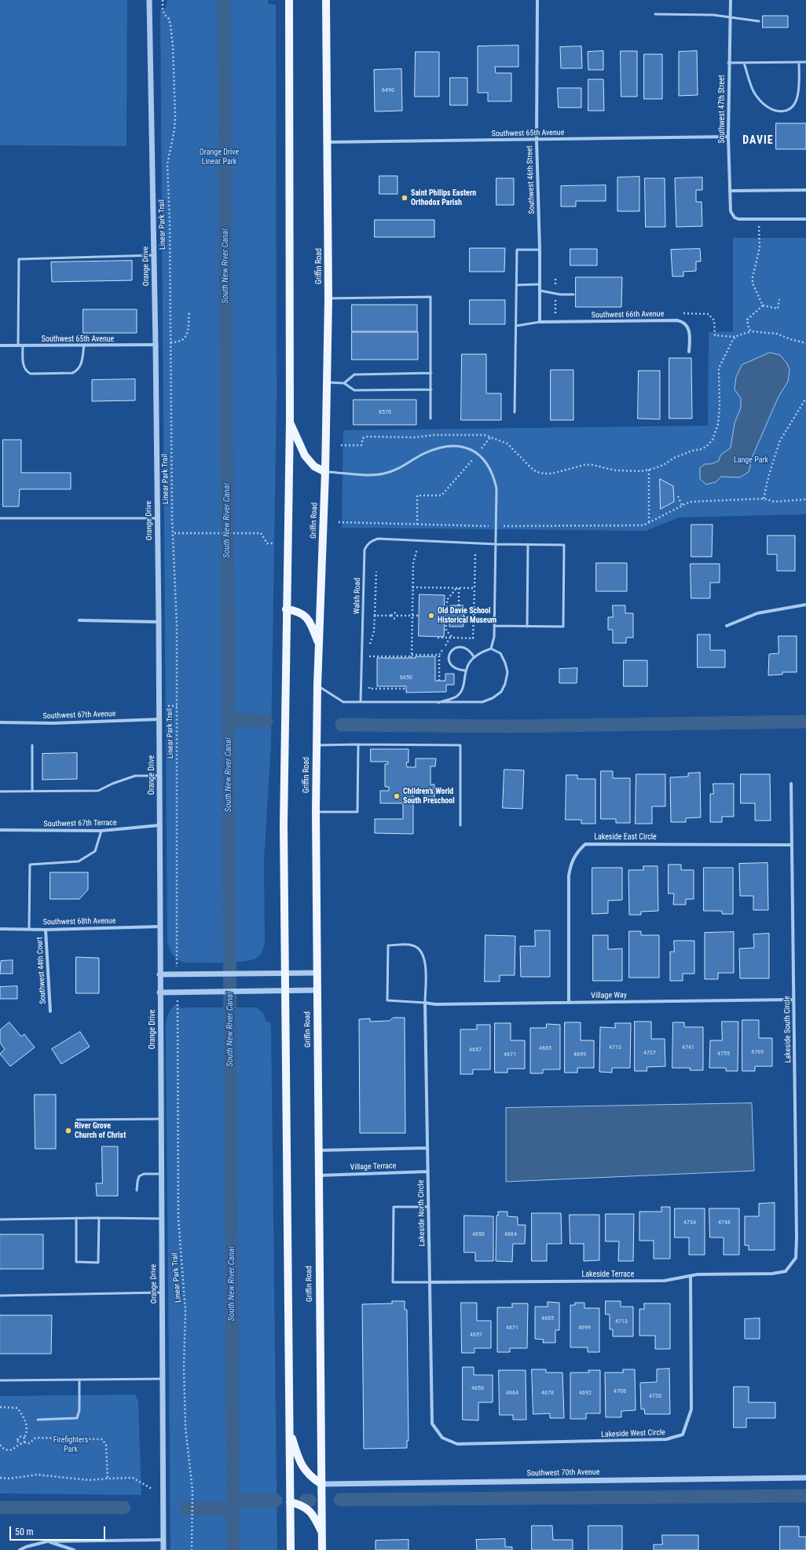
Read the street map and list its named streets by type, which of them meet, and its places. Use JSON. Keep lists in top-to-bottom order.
{
  "streets": {
    "main road": ["Griffin Road"],
    "street": [
      "Southwest 47th Street",
      "Southwest 65th Avenue",
      "Southwest 46th Street",
      "Orange Drive",
      "Southwest 66th Avenue",
      "Southwest 67th Avenue",
      "Southwest 67th Terrace",
      "Lakeside East Circle",
      "Southwest 68th Avenue",
      "Southwest 44th Court",
      "Village Way",
      "Lakeside South Circle",
      "Village Terrace",
      "Lakeside North Circle",
      "Lakeside Terrace",
      "Lakeside West Circle",
      "Southwest 70th Avenue"
    ],
    "lane": ["Walsh Road"],
    "path": ["Linear Park Trail"]
  },
  "crossings": [
    ["Southwest 47th Street", "Southwest 65th Avenue"],
    ["Southwest 65th Avenue", "Southwest 46th Street"],
    ["Southwest 65th Avenue", "Orange Drive"],
    ["Southwest 65th Avenue", "Griffin Road"],
    ["Southwest 46th Street", "Southwest 66th Avenue"],
    ["Orange Drive", "Southwest 67th Avenue"],
    ["Orange Drive", "Southwest 67th Terrace"],
    ["Orange Drive", "Southwest 68th Avenue"],
    ["Griffin Road", "Village Terrace"],
    ["Griffin Road", "Southwest 70th Avenue"],
    ["Lakeside East Circle", "Village Way"],
    ["Lakeside East Circle", "Lakeside South Circle"],
    ["Southwest 68th Avenue", "Southwest 44th Court"],
    ["Village Way", "Lakeside South Circle"],
    ["Village Way", "Lakeside North Circle"],
    ["Lakeside South Circle", "Lakeside Terrace"],
    ["Village Terrace", "Lakeside North Circle"],
    ["Lakeside North Circle", "Lakeside Terrace"],
    ["Lakeside North Circle", "Lakeside West Circle"],
    ["Lakeside Terrace", "Lakeside West Circle"]
  ],
  "districts": ["DAVIE"],
  "water": ["South New River Canal"],
  "parks": ["Orange Drive Linear Park", "Lange Park", "Firefighters Park"],
  "places": [
    "Saint Philips Eastern Orthodox Parish",
    "Old Davie School Historical Museum",
    "Children's World South Preschool",
    "River Grove Church of Christ"
  ],
  "house_numbers": [
    "6490",
    "6570",
    "6650",
    "4713",
    "4741",
    "4685",
    "4657",
    "4769",
    "4727",
    "4755",
    "4671",
    "4699",
    "4734",
    "4748",
    "4650",
    "4664",
    "4685",
    "4713",
    "4671",
    "4699",
    "4657",
    "4650",
    "4706",
    "4664",
    "4678",
    "4692",
    "4720"
  ],
  "scale_bar": "50 m"
}
